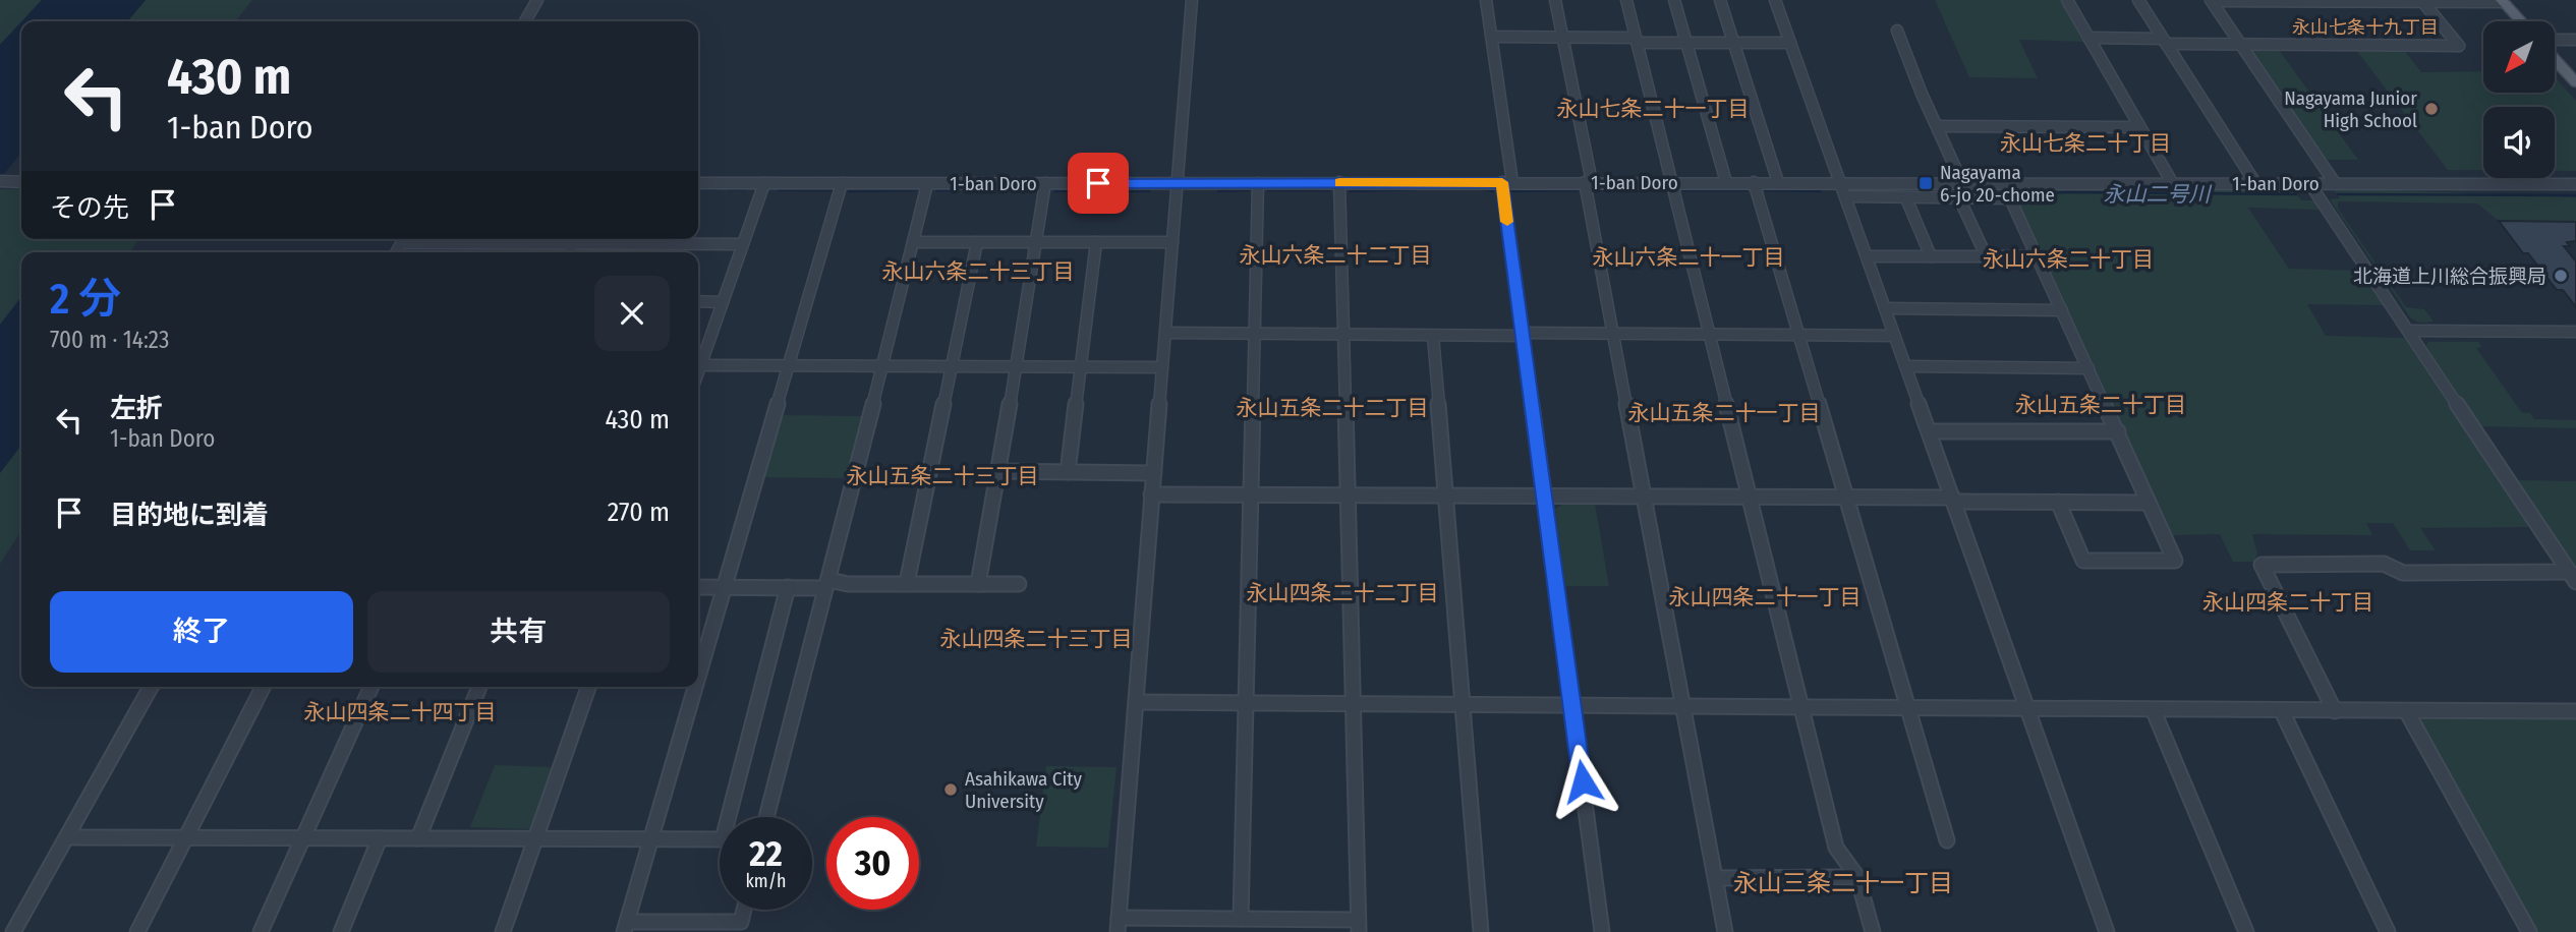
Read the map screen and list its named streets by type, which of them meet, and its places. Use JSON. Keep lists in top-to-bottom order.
{
  "streets": {
    "street": ["1-ban Doro"]
  },
  "districts": [
    "永山七条十九丁目",
    "永山七条二十一丁目",
    "永山七条二十丁目",
    "永山六条二十二丁目",
    "永山六条二十一丁目",
    "永山六条二十丁目",
    "永山六条二十三丁目",
    "永山五条二十丁目",
    "永山五条二十二丁目",
    "永山五条二十一丁目",
    "永山五条二十三丁目",
    "永山四条二十二丁目",
    "永山四条二十一丁目",
    "永山四条二十丁目",
    "永山四条二十三丁目",
    "永山四条二十四丁目",
    "永山三条二十一丁目"
  ],
  "water": ["永山二号川"],
  "places": {
    "other": ["Nagayama Junior High School", "北海道上川総合振興局", "Asahikawa City University"],
    "transit": ["Nagayama 6-jo 20-chome"]
  },
  "north": "bottom left",
  "page": {
    "turn": ["430 m", "1-ban Doro"],
    "then": "その先",
    "heading": ["2 分", "700 m · 14:23"],
    "list": [
      {
        "name": "左折",
        "note": "1-ban Doro",
        "value": "430 m"
      },
      {
        "name": "目的地に到着",
        "value": "270 m"
      }
    ],
    "buttons": ["終了", "共有"],
    "speed": "22 km/h",
    "limit": "30"
  }
}
